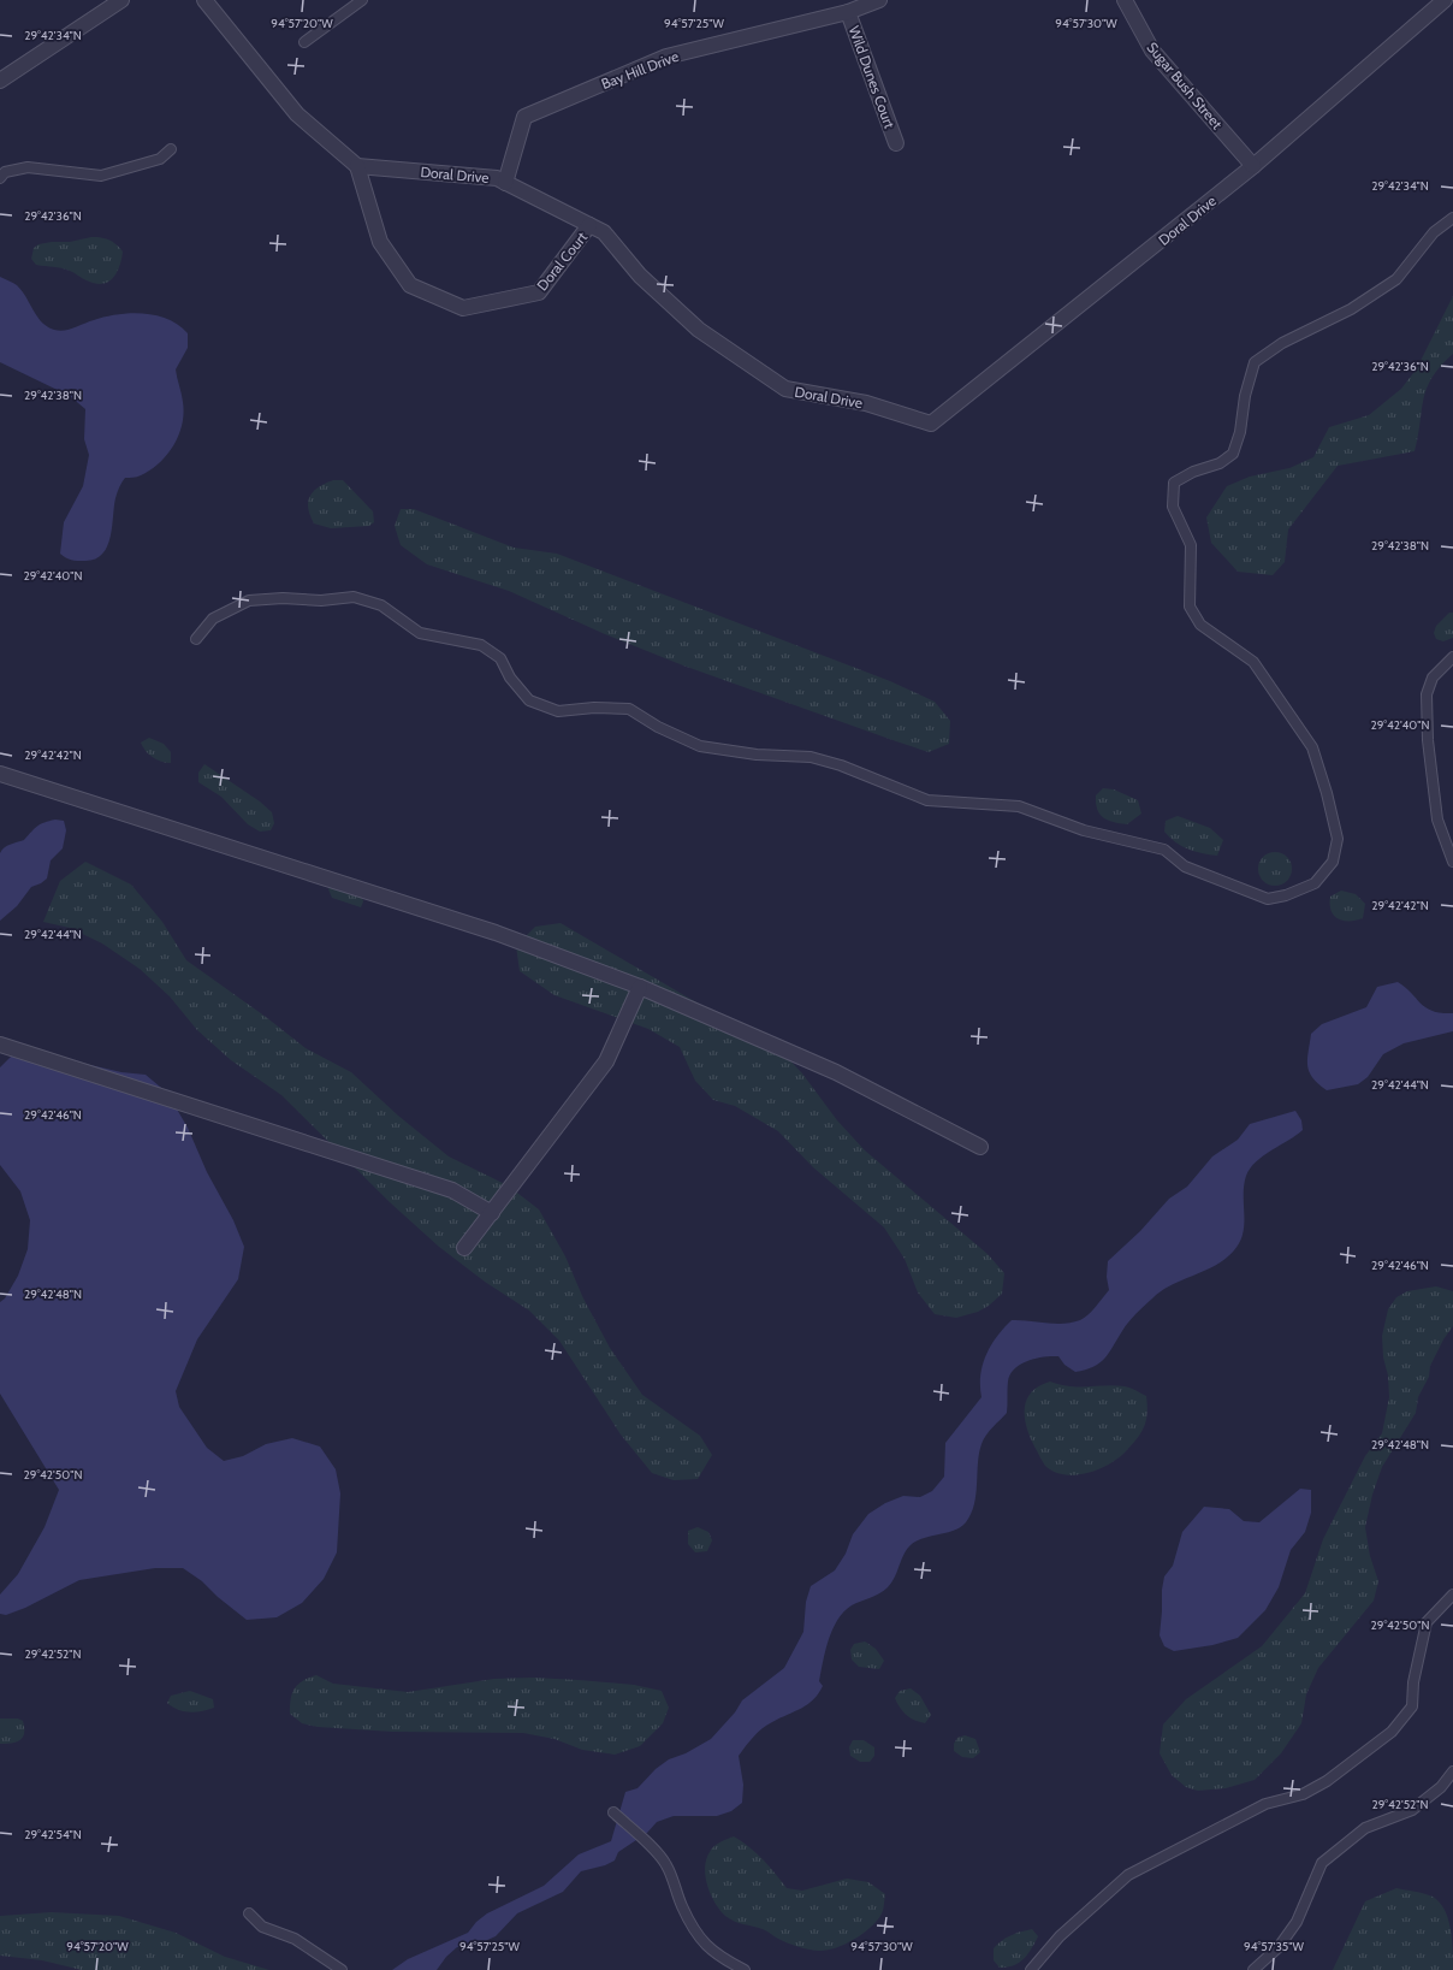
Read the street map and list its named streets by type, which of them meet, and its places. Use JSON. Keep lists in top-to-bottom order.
{
  "streets": {
    "street": [
      "Bay Hill Drive",
      "Wild Dunes Court",
      "Sugar Bush Street",
      "Doral Drive",
      "Doral Court"
    ]
  },
  "crossings": [
    ["Bay Hill Drive", "Wild Dunes Court"],
    ["Bay Hill Drive", "Doral Drive"],
    ["Sugar Bush Street", "Doral Drive"],
    ["Doral Drive", "Doral Court"]
  ],
  "coordinates": [
    "94°57'20\"W",
    "94°57'25\"W",
    "94°57'30\"W",
    "29°42'34\"N",
    "29°42'36\"N",
    "29°42'38\"N",
    "29°42'40\"N",
    "29°42'42\"N",
    "29°42'44\"N",
    "29°42'46\"N",
    "29°42'48\"N",
    "29°42'50\"N",
    "29°42'52\"N",
    "29°42'54\"N",
    "94°57'35\"W"
  ]
}
